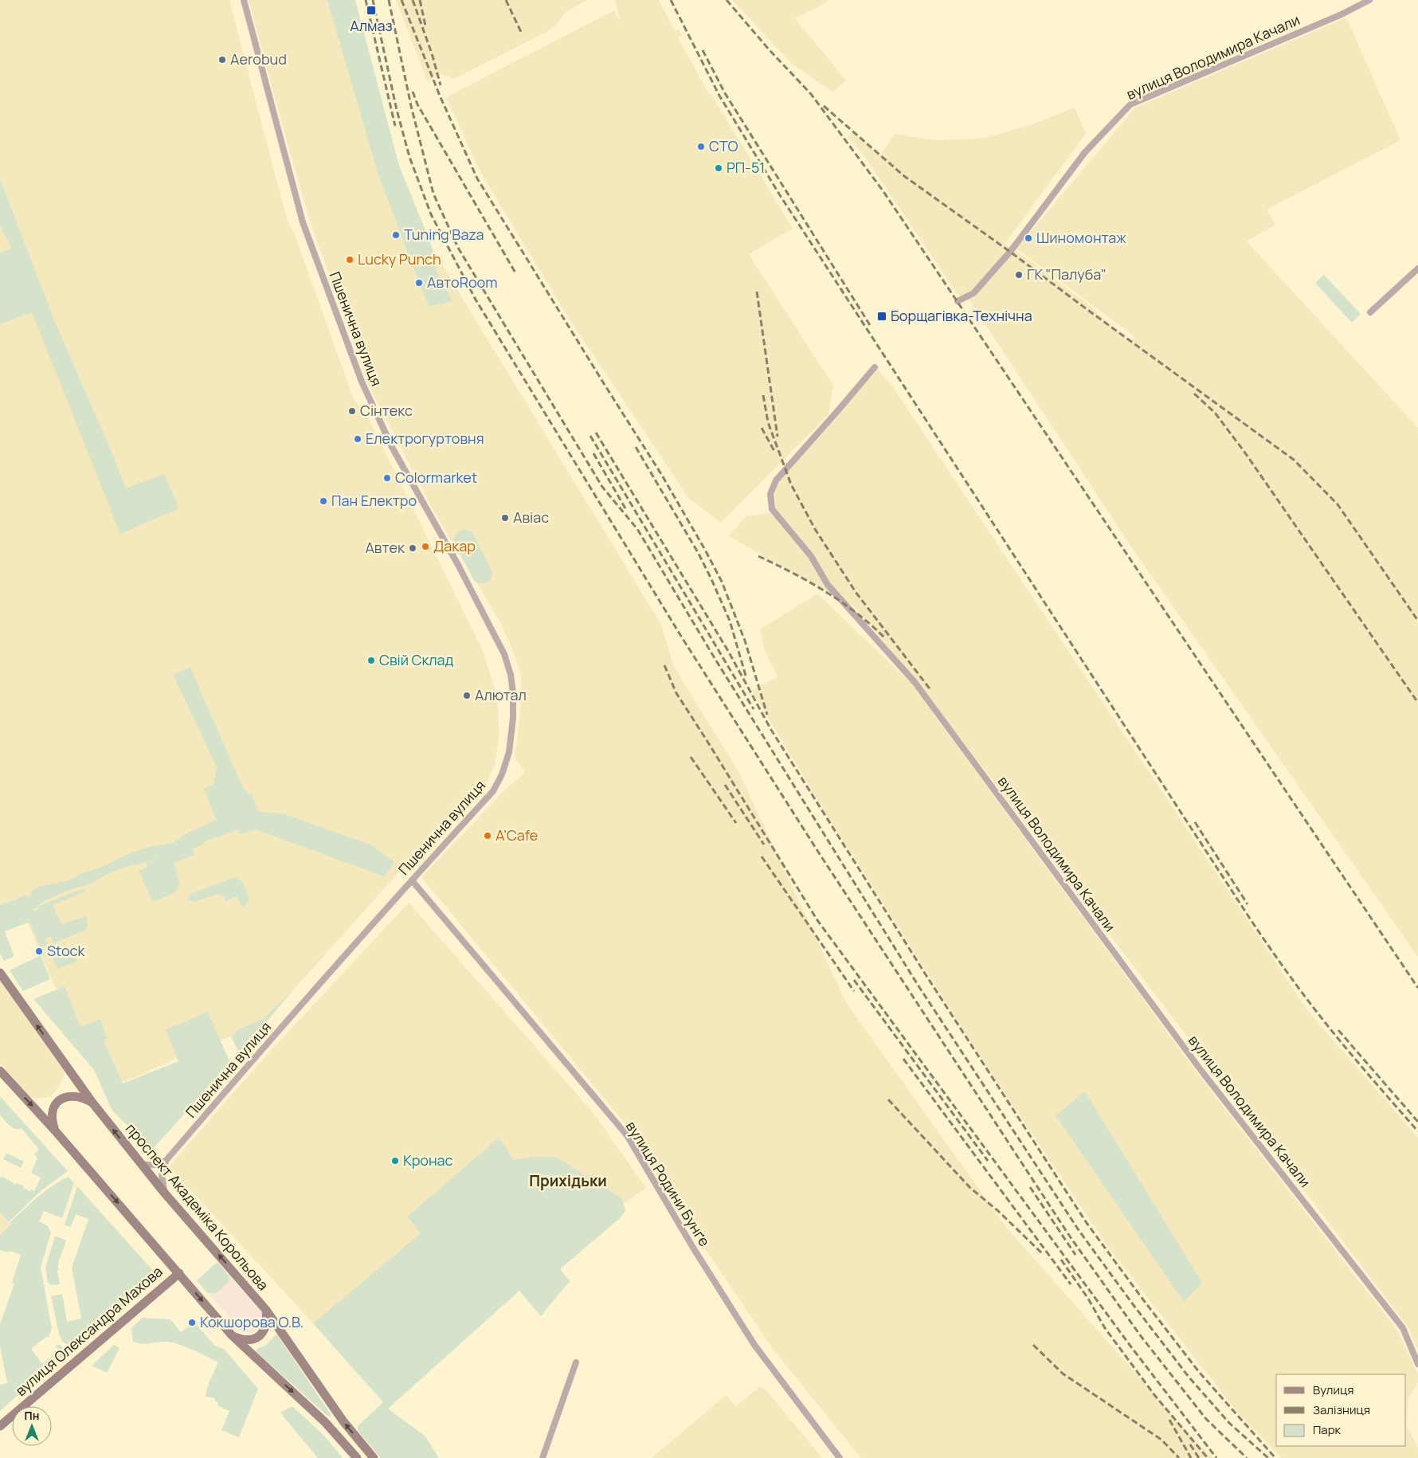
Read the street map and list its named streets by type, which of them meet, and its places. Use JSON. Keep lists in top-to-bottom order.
{
  "streets": {
    "main road": ["проспект Академіка Корольова", "вулиця Олександра Махова"],
    "street": ["вулиця Володимира Качали", "Пшенична вулиця", "вулиця Родини Бунґе"]
  },
  "crossings": [
    ["Пшенична вулиця", "вулиця Родини Бунґе"]
  ],
  "districts": ["Прихідьки"],
  "places": {
    "transit": ["Алмаз", "Борщагівка-Технічна"],
    "other": [
      "Aerobud",
      "СТО",
      "РП-51",
      "Tuning Baza",
      "Шиномонтаж",
      "Lucky Punch",
      "ГК \"Палуба\"",
      "АвтоRoom",
      "Сінтекс",
      "Електрогуртовня",
      "Colormarket",
      "Пан Електро",
      "Авіас",
      "Дакар",
      "Автек",
      "Свій Склад",
      "Алютал",
      "A’Cafe",
      "Stock",
      "Кронас",
      "Кокшорова О.В."
    ]
  },
  "legend": ["Вулиця", "Залізниця", "Парк"],
  "north": "top"
}
